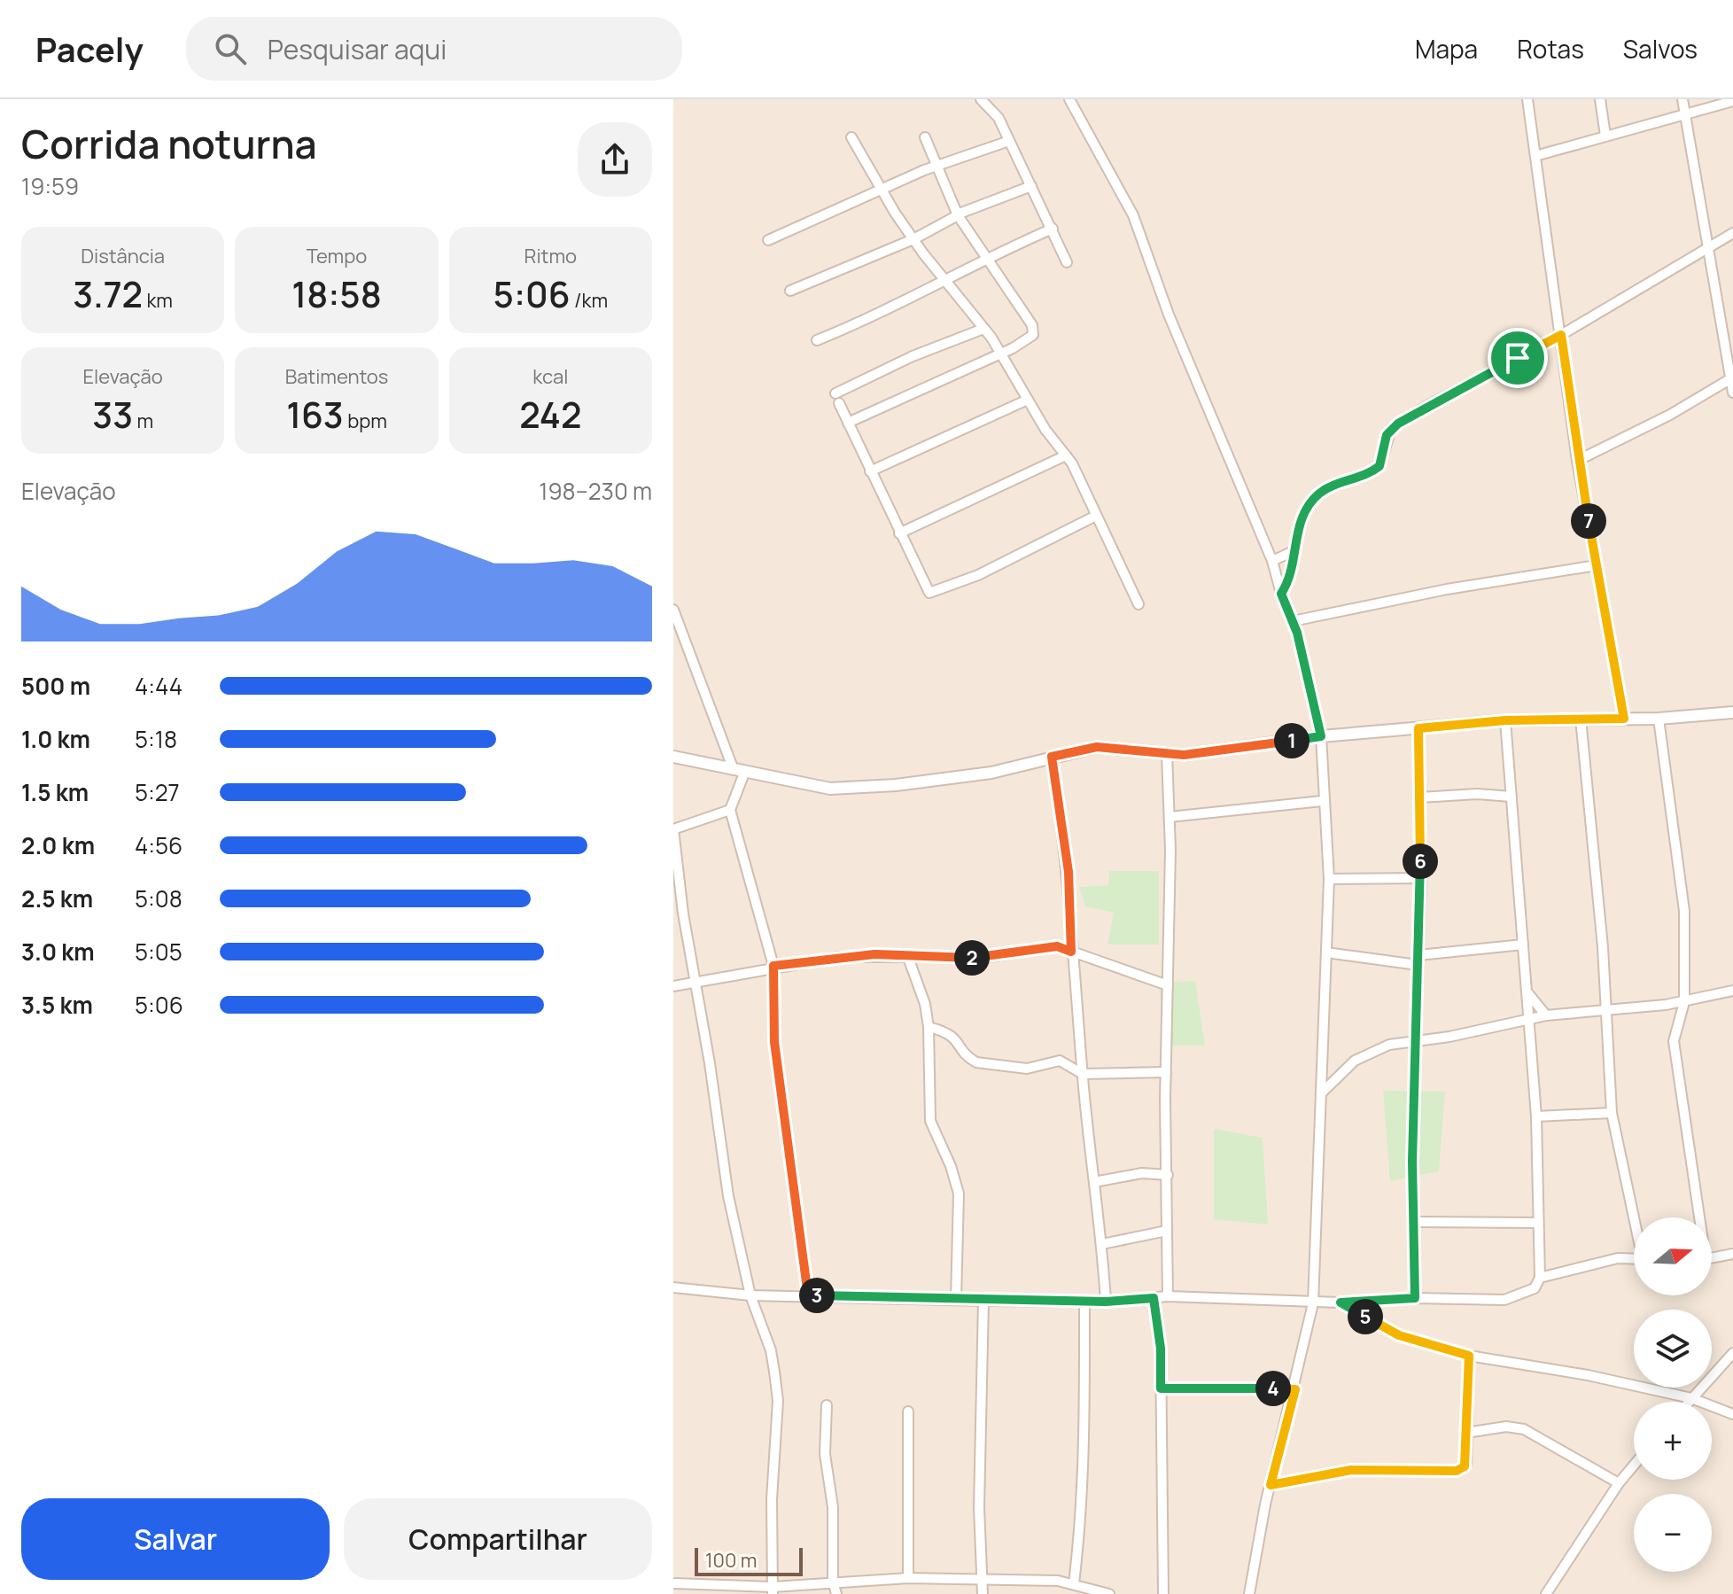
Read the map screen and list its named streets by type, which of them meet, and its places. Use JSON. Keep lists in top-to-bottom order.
{
  "scale_bar": "100 m",
  "north": "right",
  "page": {
    "header": "Pacely",
    "search": "Pesquisar aqui",
    "nav": ["Mapa", "Rotas", "Salvos"],
    "heading": ["Corrida noturna", "19:59"],
    "stats": [
      ["Distância", "3.72 km"],
      ["Tempo", "18:58"],
      ["Ritmo", "5:06 /km"],
      ["Elevação", "33 m"],
      ["Batimentos", "163 bpm"],
      ["kcal", "242"]
    ],
    "chart": ["Elevação", "198–230 m"],
    "pins": [
      "7",
      "1",
      "6",
      "2",
      "3",
      "5",
      "4"
    ],
    "list": [
      {
        "name": "500 m",
        "note": "4:44"
      },
      {
        "name": "1.0 km",
        "note": "5:18"
      },
      {
        "name": "1.5 km",
        "note": "5:27"
      },
      {
        "name": "2.0 km",
        "note": "4:56"
      },
      {
        "name": "2.5 km",
        "note": "5:08"
      },
      {
        "name": "3.0 km",
        "note": "5:05"
      },
      {
        "name": "3.5 km",
        "note": "5:06"
      }
    ],
    "map_buttons": ["+", "−"],
    "buttons": ["Salvar", "Compartilhar"],
    "scale": "100 m"
  }
}
